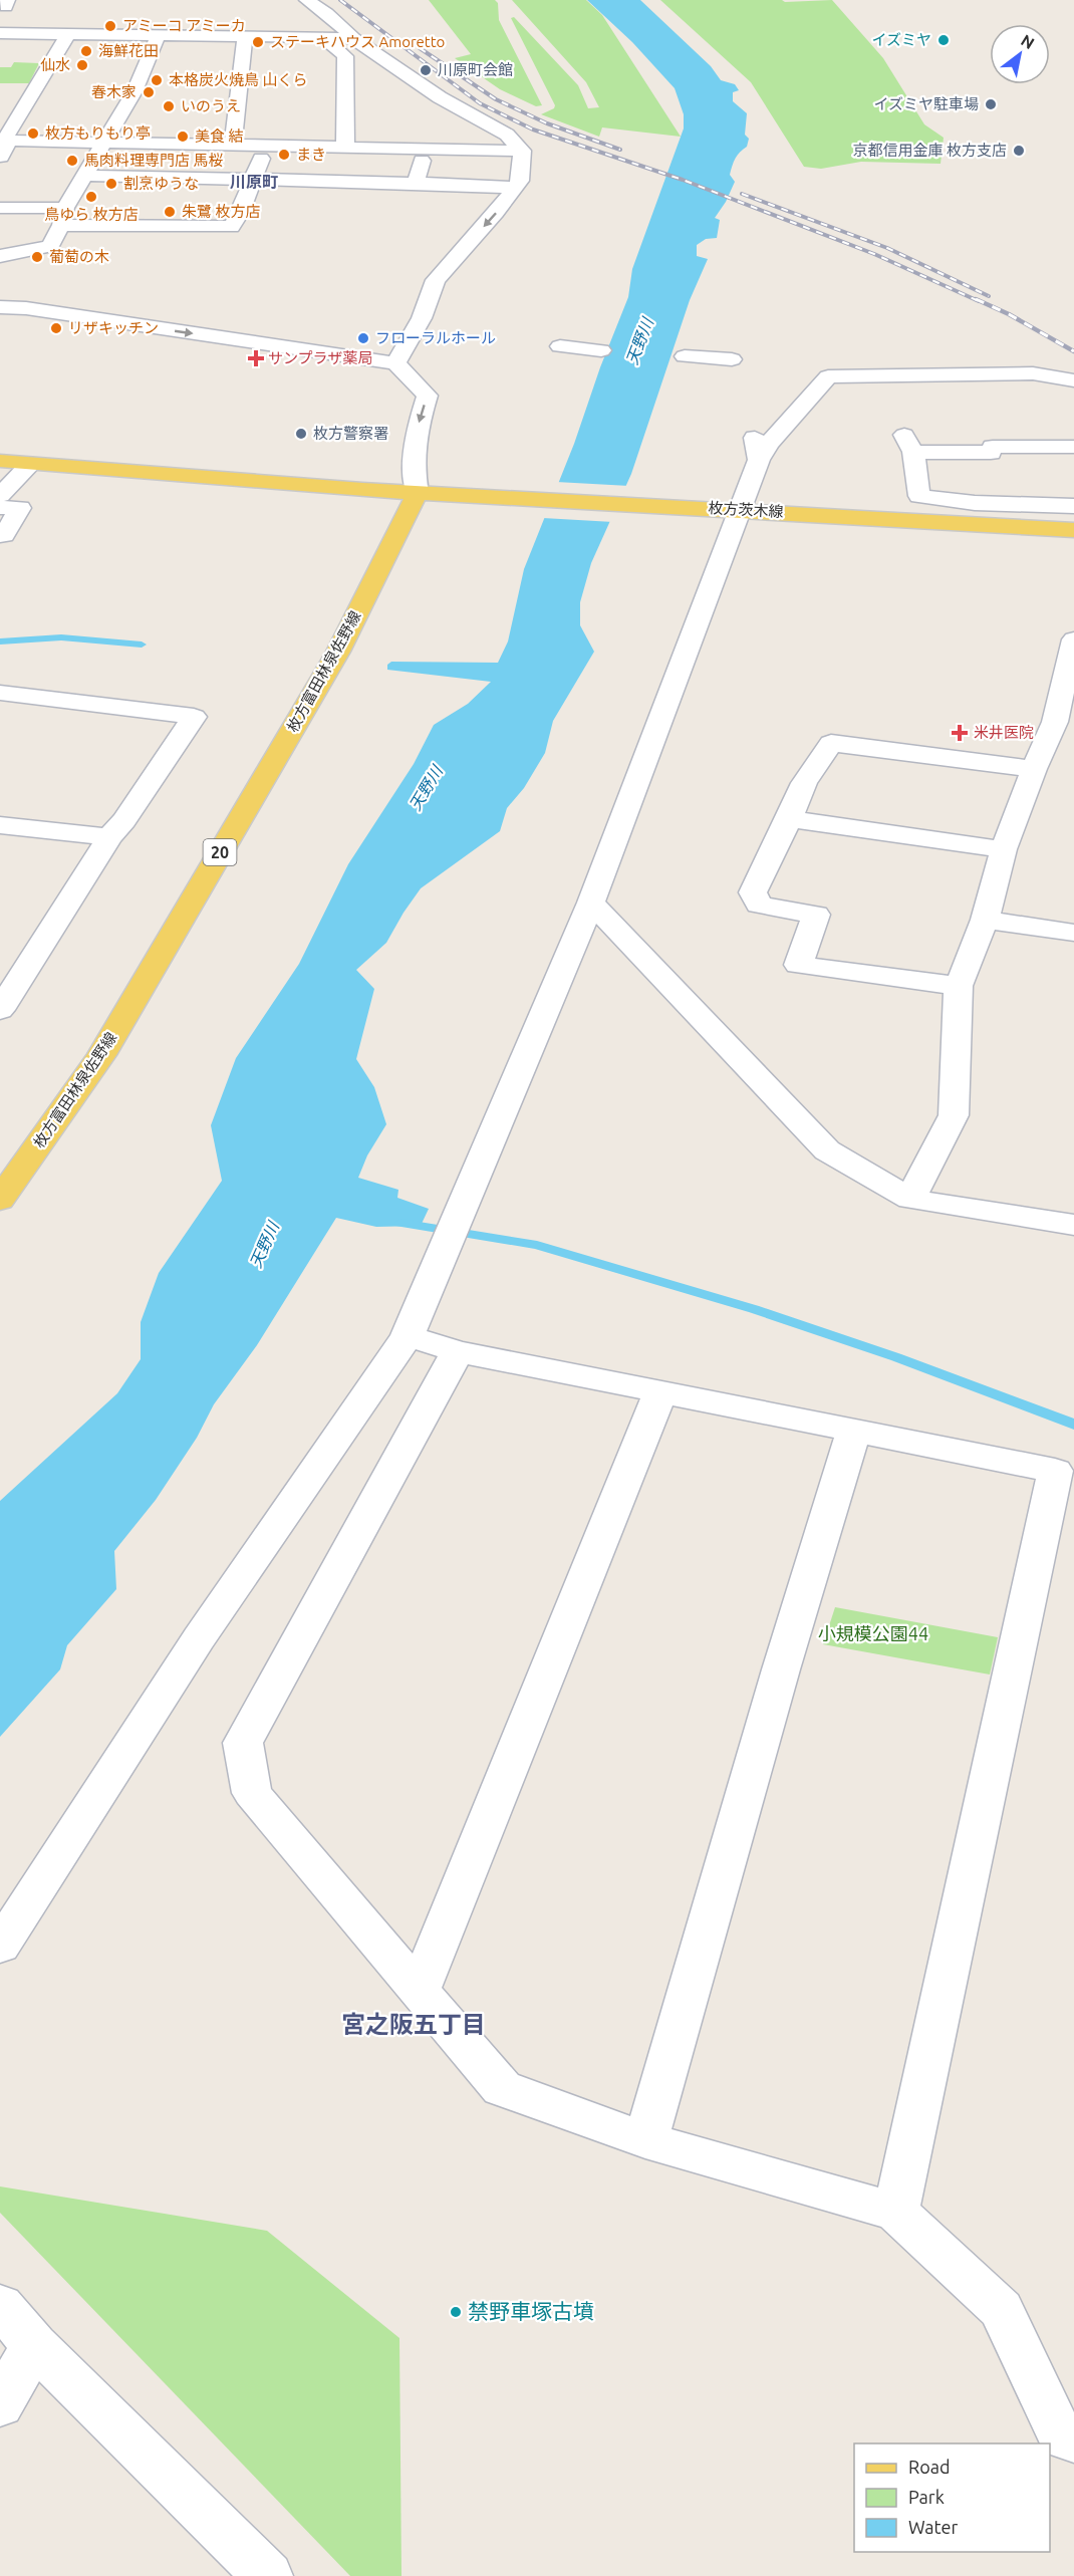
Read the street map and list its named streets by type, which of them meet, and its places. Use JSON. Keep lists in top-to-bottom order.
{
  "streets": {
    "main road": ["枚方茨木線", "枚方富田林泉佐野線", "20"]
  },
  "crossings": [
    ["枚方茨木線", "枚方富田林泉佐野線"]
  ],
  "districts": ["川原町", "宮之阪五丁目"],
  "water": ["天野川"],
  "parks": ["小規模公園44"],
  "places": {
    "other": [
      "アミーコ アミーカ",
      "イズミヤ",
      "ステーキハウス Amoretto",
      "海鮮花田",
      "仙水",
      "川原町会館",
      "本格炭火焼鳥 山くら",
      "春木家",
      "イズミヤ駐車場",
      "いのうえ",
      "枚方もりもり亭",
      "美食 結",
      "京都信用金庫 枚方支店",
      "まき",
      "馬肉料理専門店 馬桜",
      "割烹ゆうな",
      "鳥ゆら 枚方店",
      "朱鷺 枚方店",
      "葡萄の木",
      "リザキッチン",
      "フローラルホール",
      "枚方警察署",
      "禁野車塚古墳"
    ],
    "health": ["サンプラザ薬局", "米井医院"]
  },
  "legend": ["Road", "Park", "Water"],
  "north": "top right"
}
